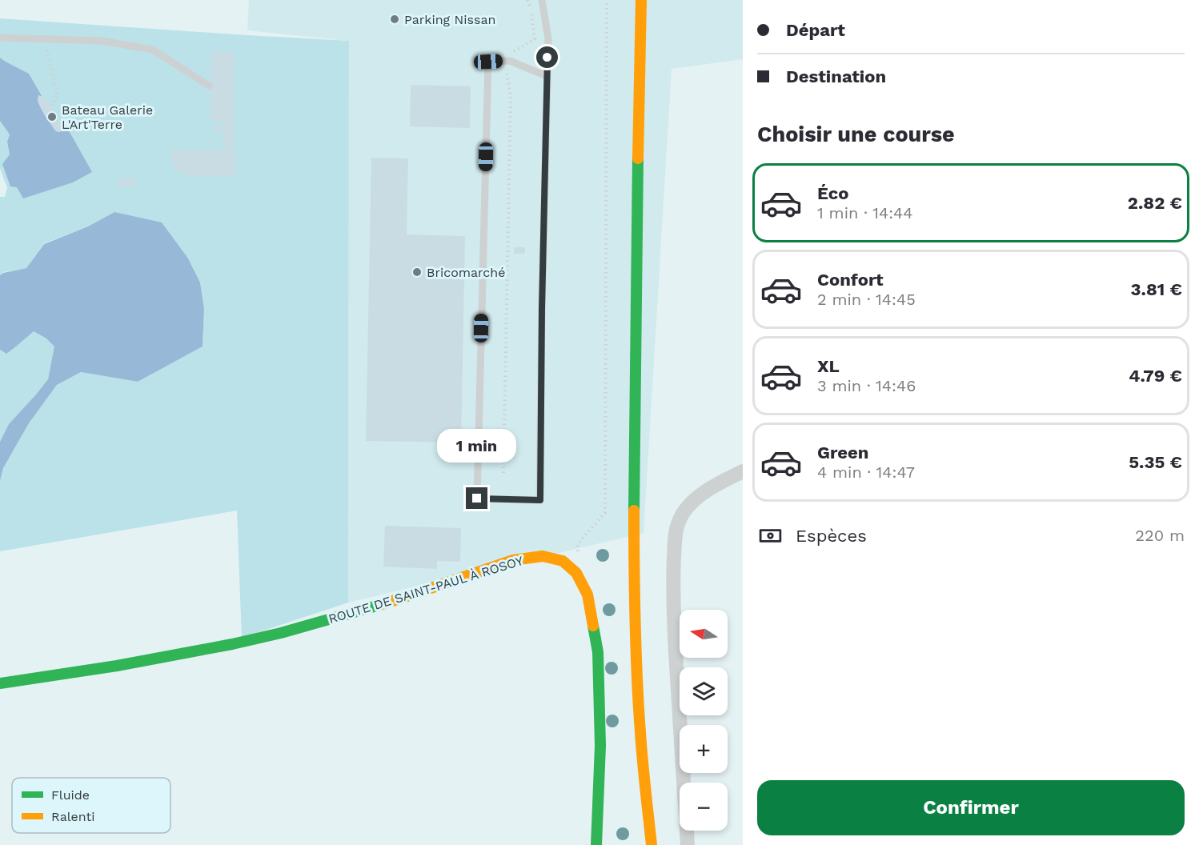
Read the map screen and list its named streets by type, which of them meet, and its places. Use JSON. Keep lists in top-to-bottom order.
{
  "streets": {
    "street": ["ROUTE DE SAINT-PAUL À ROSOY"]
  },
  "places": ["Parking Nissan", "Bateau Galerie L'Art'Terre", "Bricomarché"],
  "legend": ["Fluide", "Ralenti"],
  "north": "left",
  "page": {
    "banner": ["Départ", "Destination"],
    "heading": "Choisir une course",
    "list": [
      {
        "name": "Éco",
        "note": "1 min · 14:44",
        "value": "2.82 €"
      },
      {
        "name": "Confort",
        "note": "2 min · 14:45",
        "value": "3.81 €"
      },
      {
        "name": "XL",
        "note": "3 min · 14:46",
        "value": "4.79 €"
      },
      {
        "name": "Green",
        "note": "4 min · 14:47",
        "value": "5.35 €"
      }
    ],
    "bubble": "1 min",
    "pay": ["Espèces", "220 m"],
    "map_buttons": ["+", "−"],
    "buttons": "Confirmer"
  }
}
